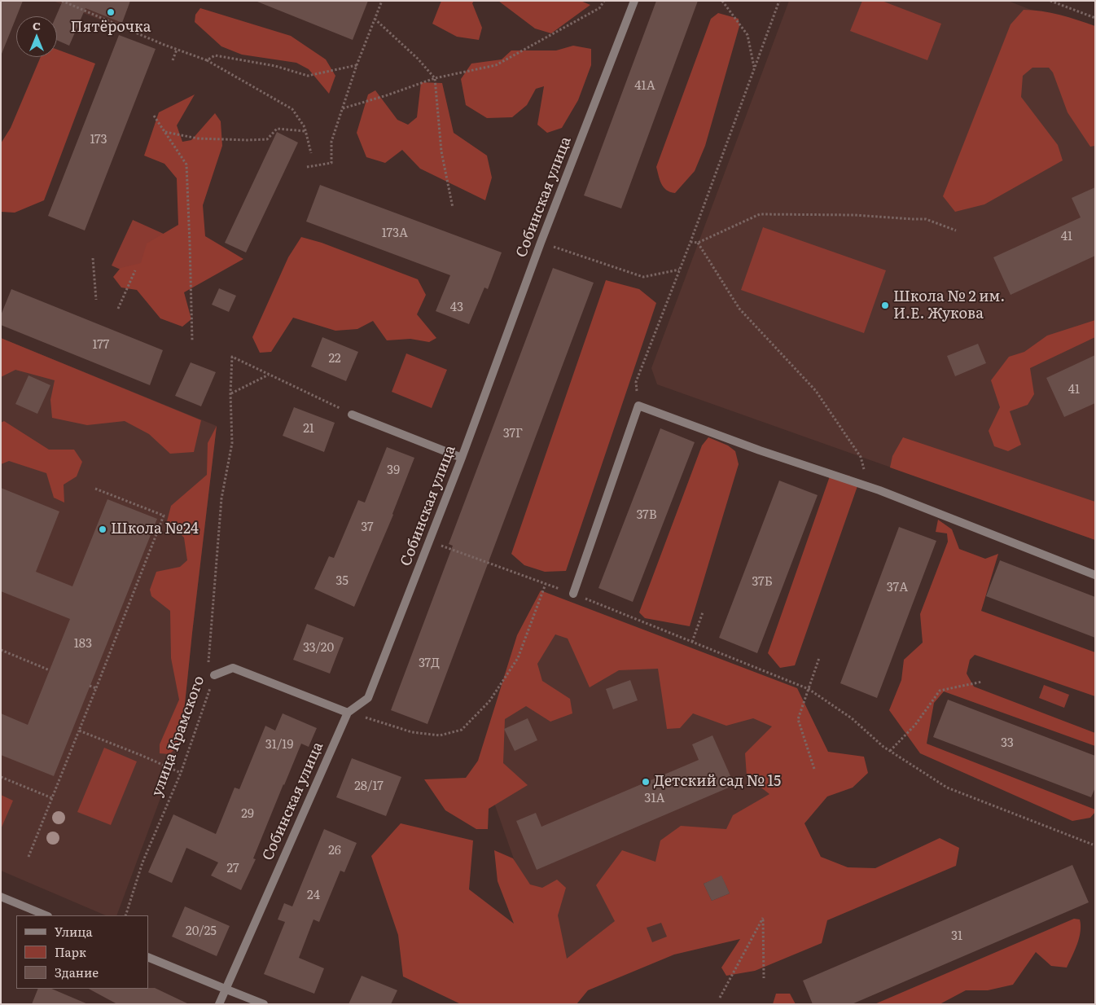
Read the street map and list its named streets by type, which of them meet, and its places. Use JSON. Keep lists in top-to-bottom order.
{
  "streets": {
    "street": ["Собинская улица", "улица Крамского"]
  },
  "crossings": [
    ["Собинская улица", "улица Крамского"]
  ],
  "places": [
    "Пятёрочка",
    "Школа № 2 им. И.Е. Жукова",
    "Школа №24",
    "Детский сад № 15"
  ],
  "house_numbers": [
    "41А",
    "173",
    "173А",
    "41",
    "43",
    "177",
    "22",
    "41",
    "21",
    "37Г",
    "39",
    "37В",
    "37",
    "35",
    "37Б",
    "37А",
    "183",
    "33/20",
    "37Д",
    "33",
    "31/19",
    "28/17",
    "31А",
    "29",
    "26",
    "27",
    "24",
    "20/25",
    "31"
  ],
  "legend": ["Улица", "Парк", "Здание"],
  "north": "top"
}
